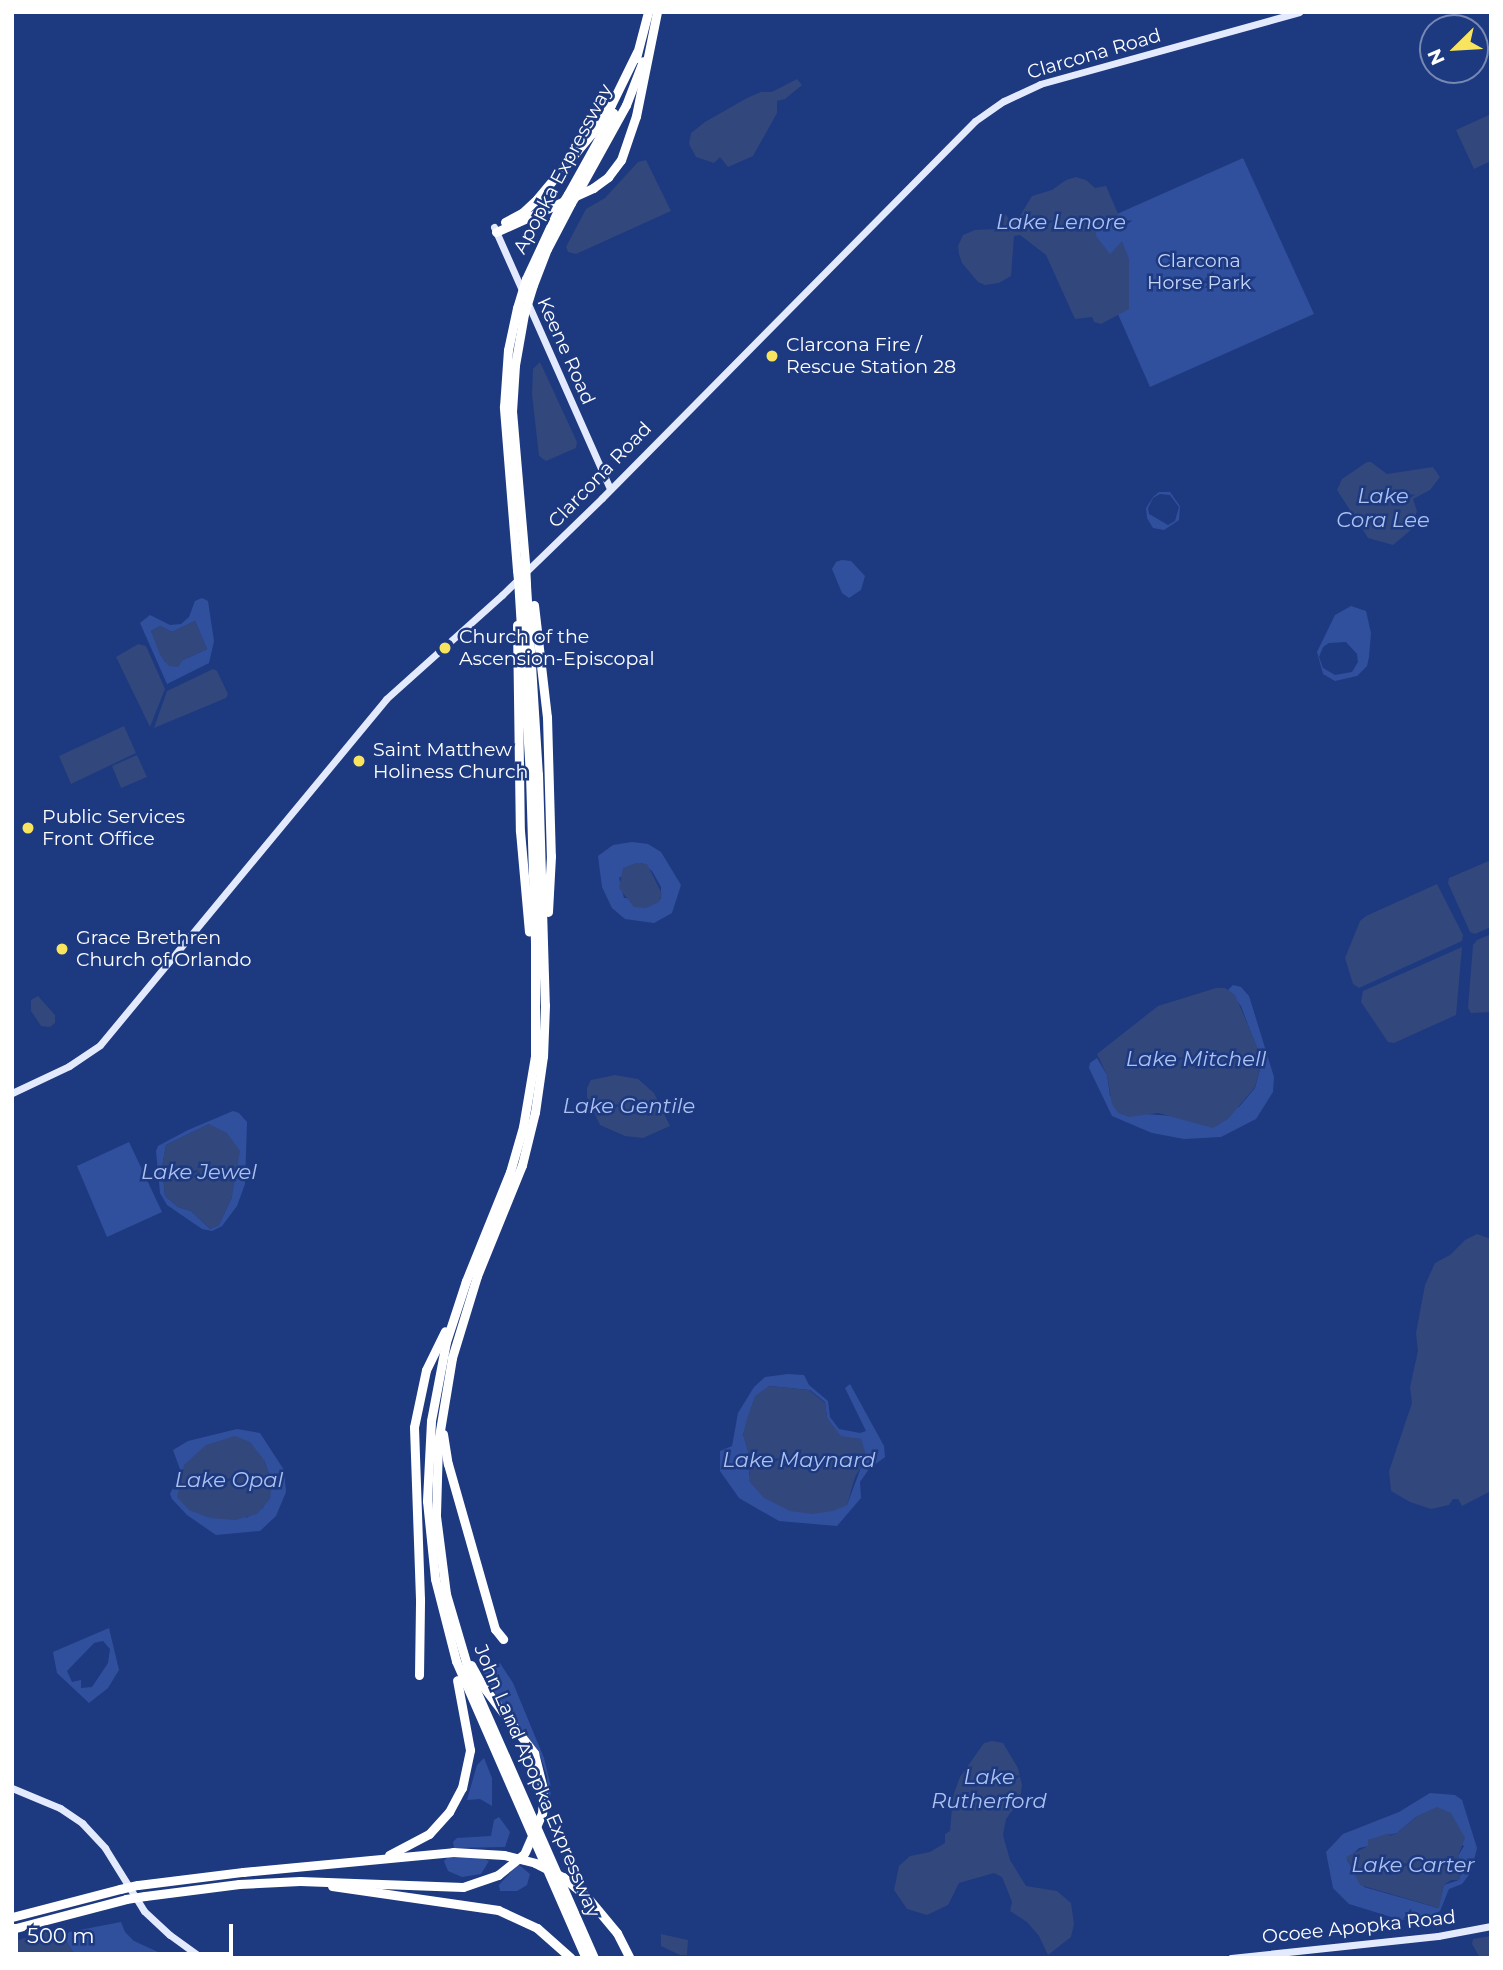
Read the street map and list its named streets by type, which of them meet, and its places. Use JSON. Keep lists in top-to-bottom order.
{
  "streets": {
    "highway": ["Apopka Expressway", "John Land Apopka Expressway"],
    "main road": ["Clarcona Road", "Keene Road", "Ocoee Apopka Road"]
  },
  "crossings": [
    ["Clarcona Road", "Keene Road"],
    ["Apopka Expressway", "John Land Apopka Expressway"]
  ],
  "water": [
    "Lake Lenore",
    "Lake Cora Lee",
    "Lake Mitchell",
    "Lake Gentile",
    "Lake Jewel",
    "Lake Maynard",
    "Lake Opal",
    "Lake Rutherford",
    "Lake Carter"
  ],
  "parks": ["Clarcona Horse Park"],
  "places": [
    "Clarcona Fire / Rescue Station 28",
    "Church of the Ascension-Episcopal",
    "Saint Matthew Holiness Church",
    "Public Services Front Office",
    "Grace Brethren Church of Orlando"
  ],
  "scale_bar": "500 m",
  "north": "bottom left"
}
